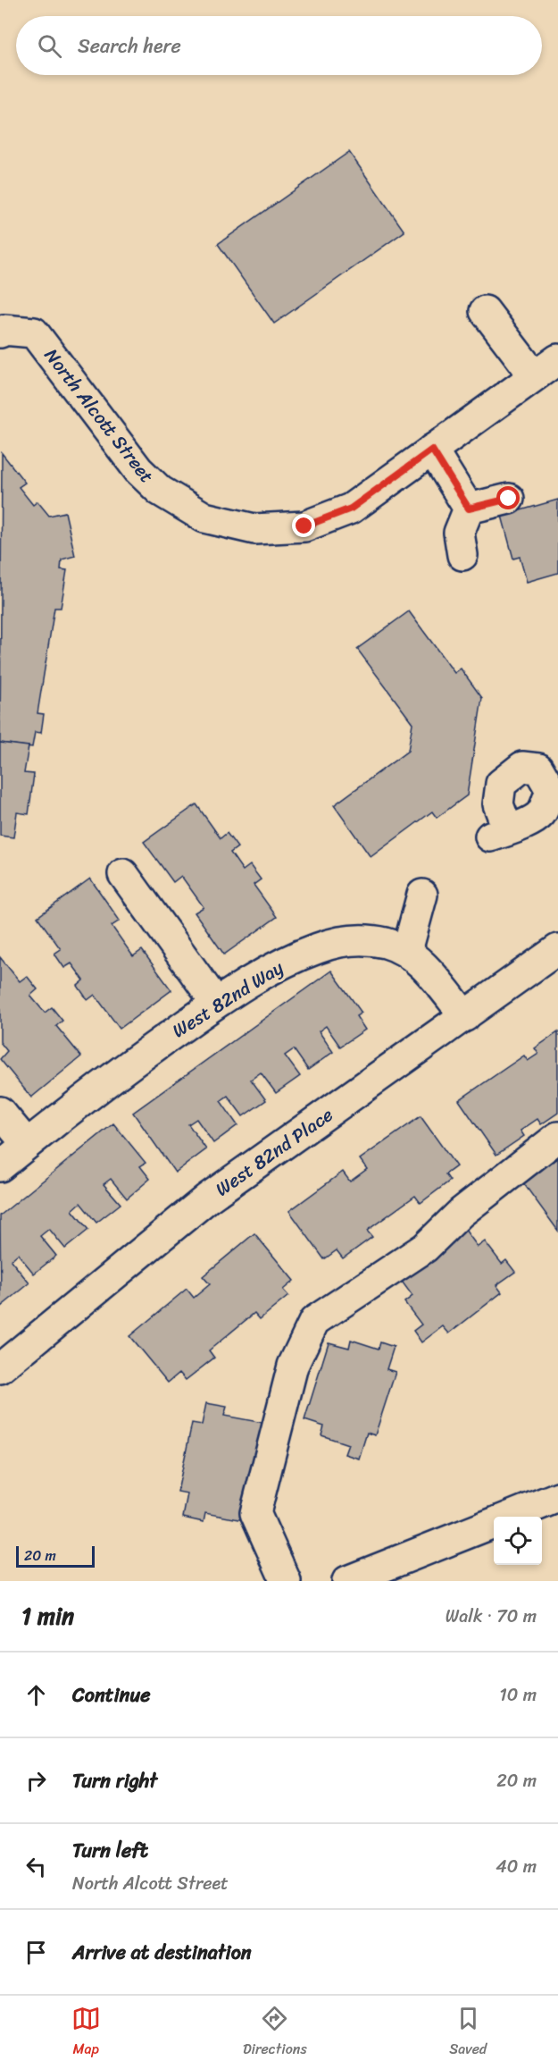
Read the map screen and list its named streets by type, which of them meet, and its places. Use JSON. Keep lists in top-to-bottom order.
{
  "streets": {
    "street": ["North Alcott Street", "West 82nd Way", "West 82nd Place"]
  },
  "crossings": [
    ["West 82nd Way", "West 82nd Place"]
  ],
  "scale_bar": "20 m",
  "page": {
    "search": "Search here",
    "scale": "20 m",
    "heading": ["1 min", "Walk · 70 m"],
    "list": [
      ["Continue", "10 m"],
      ["Turn right", "20 m"],
      ["Turn left", "North Alcott Street", "40 m"],
      "Arrive at destination"
    ],
    "nav": ["Map", "Directions", "Saved"]
  }
}
